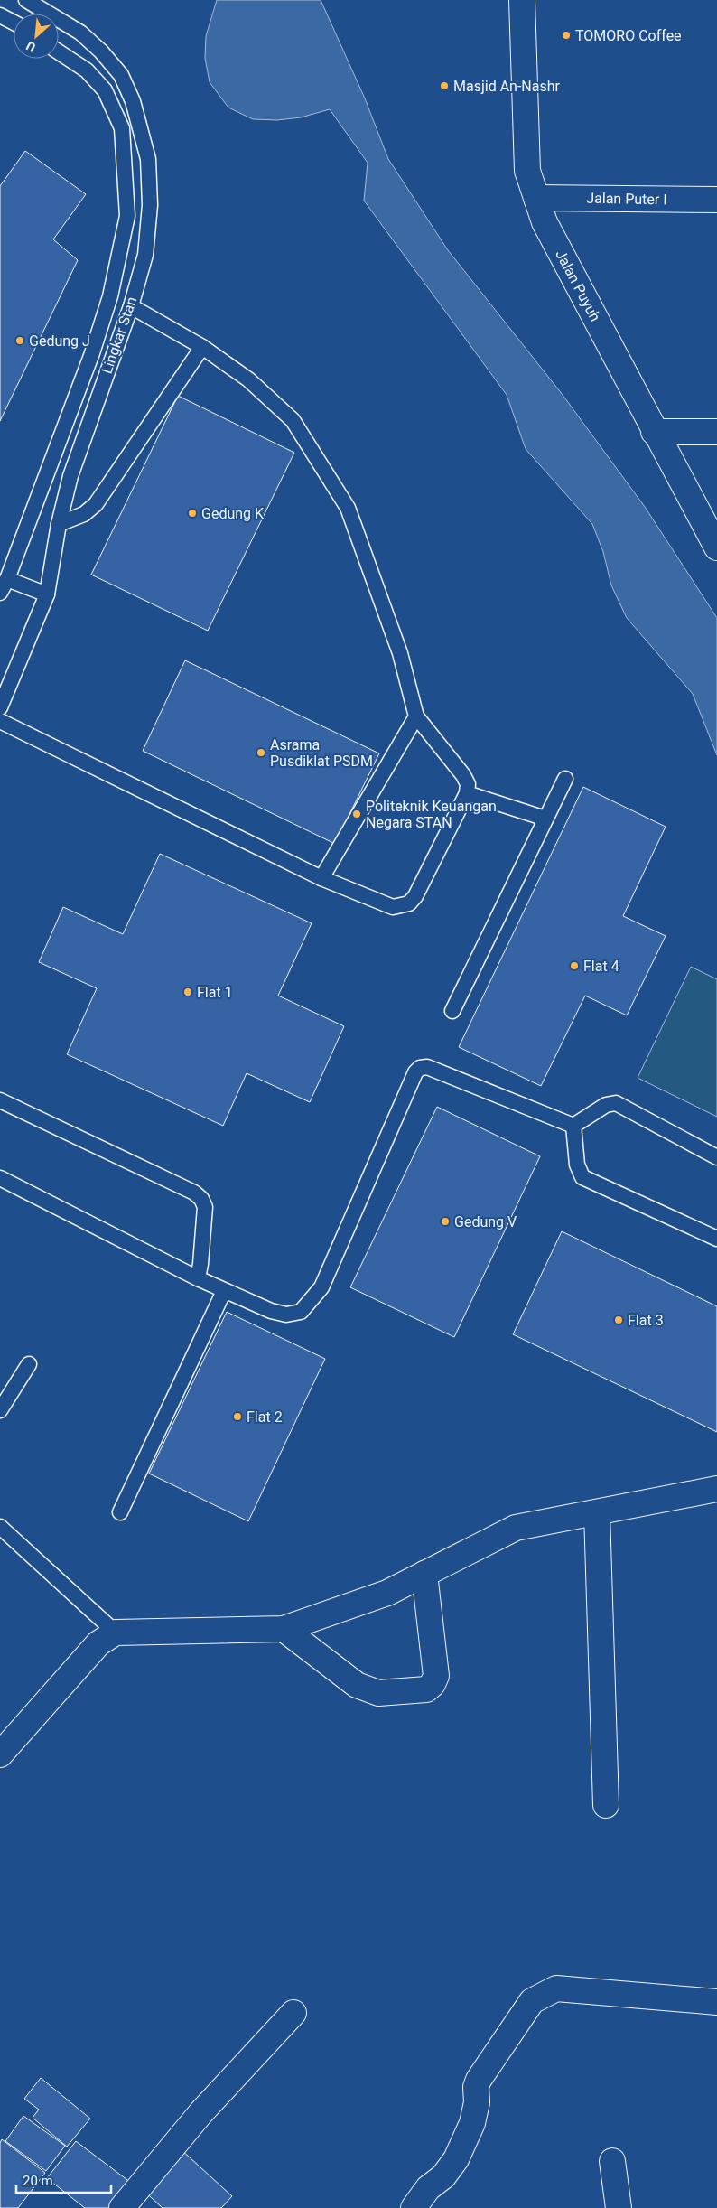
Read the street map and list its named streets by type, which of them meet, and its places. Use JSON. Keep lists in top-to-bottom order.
{
  "streets": {
    "street": ["Jalan Puter I", "Jalan Puyuh"],
    "lane": ["Lingkar Stan"]
  },
  "crossings": [
    ["Jalan Puter I", "Jalan Puyuh"]
  ],
  "places": [
    "TOMORO Coffee",
    "Masjid An-Nashr",
    "Gedung J",
    "Gedung K",
    "Asrama Pusdiklat PSDM",
    "Politeknik Keuangan Negara STAN",
    "Flat 4",
    "Flat 1",
    "Gedung V",
    "Flat 3",
    "Flat 2"
  ],
  "scale_bar": "20 m",
  "north": "bottom left"
}
